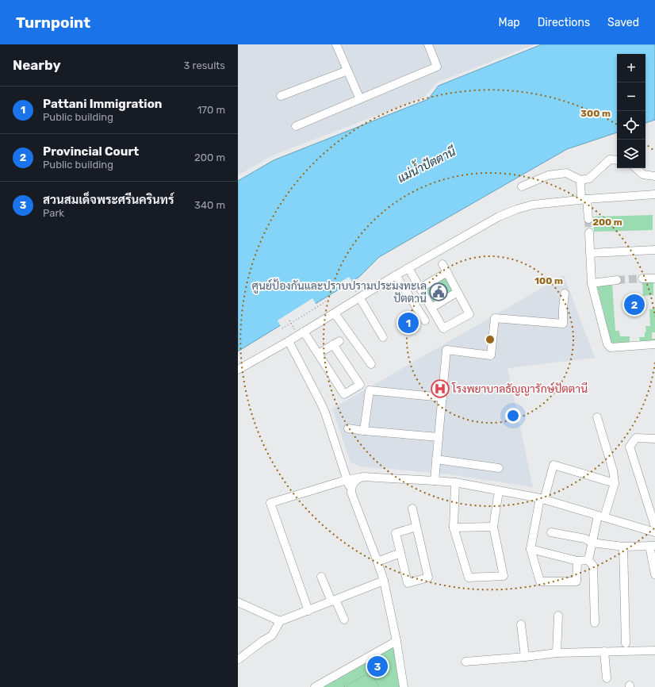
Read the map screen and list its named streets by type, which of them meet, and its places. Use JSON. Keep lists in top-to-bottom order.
{
  "water": ["แม่น้ำปัตตานี"],
  "places": {
    "public building": ["ศูนย์ป้องกันและปราบปรามประมงทะเล ปัตตานี"],
    "hospital": ["โรงพยาบาลธัญญารักษ์ปัตตานี"]
  },
  "page": {
    "header": "Turnpoint",
    "nav": ["Map", "Directions", "Saved"],
    "heading": ["Nearby", "3 results"],
    "map_buttons": ["+", "−"],
    "list": [
      {
        "mark": "1",
        "name": "Pattani Immigration",
        "note": "Public building",
        "value": "170 m"
      },
      {
        "mark": "2",
        "name": "Provincial Court",
        "note": "Public building",
        "value": "200 m"
      },
      {
        "mark": "3",
        "name": "สวนสมเด็จพระศรีนครินทร์",
        "note": "Park",
        "value": "340 m"
      }
    ],
    "pins": ["2", "1", "3"]
  },
  "rings": ["300 m", "200 m", "100 m"]
}
